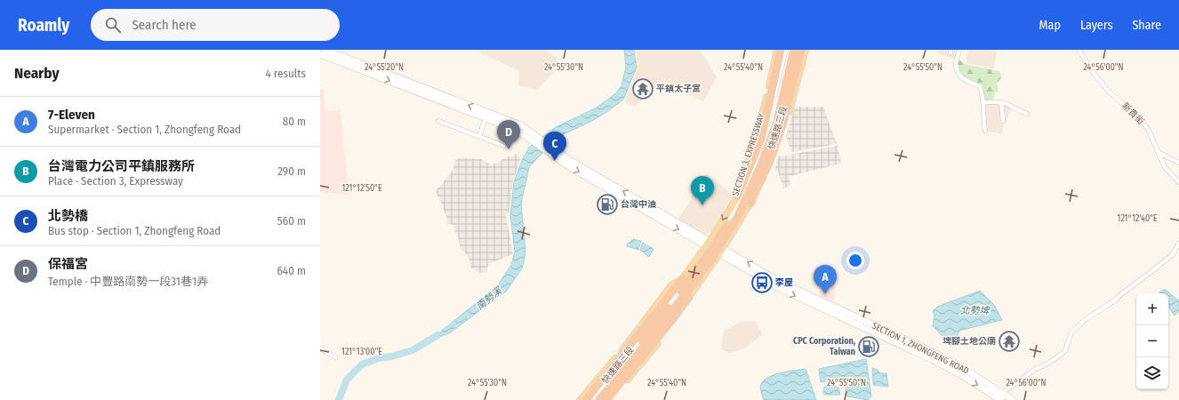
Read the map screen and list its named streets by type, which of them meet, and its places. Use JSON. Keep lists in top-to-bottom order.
{
  "streets": {
    "main road": ["SECTION 3, EXPRESSWAY", "SECTION 1, ZHONGFENG ROAD"],
    "street": ["新貴街", "快速路三段"]
  },
  "crossings": [
    ["快速路三段", "SECTION 3, EXPRESSWAY"],
    ["SECTION 3, EXPRESSWAY", "SECTION 1, ZHONGFENG ROAD"]
  ],
  "water": ["南勢溪", "北勢埤"],
  "places": {
    "temple": ["平鎮太子宮", "埤腳土地公廟"],
    "fuel station": ["台灣中油", "CPC Corporation, Taiwan"],
    "bus stop": ["李屋"]
  },
  "page": {
    "header": "Roamly",
    "search": "Search here",
    "nav": ["Map", "Layers", "Share"],
    "heading": ["Nearby", "4 results"],
    "list": [
      {
        "mark": "A",
        "name": "7-Eleven",
        "note": "Supermarket · Section 1, Zhongfeng Road",
        "value": "80 m"
      },
      {
        "mark": "B",
        "name": "台灣電力公司平鎮服務所",
        "note": "Place · Section 3, Expressway",
        "value": "290 m"
      },
      {
        "mark": "C",
        "name": "北勢橋",
        "note": "Bus stop · Section 1, Zhongfeng Road",
        "value": "560 m"
      },
      {
        "mark": "D",
        "name": "保福宮",
        "note": "Temple · 中豐路南勢一段31巷1弄",
        "value": "640 m"
      }
    ],
    "pins": [
      "D",
      "C",
      "B",
      "A"
    ],
    "map_buttons": ["+", "−"]
  },
  "coordinates": [
    "24°55'20\"N",
    "24°55'30\"N",
    "24°55'40\"N",
    "24°55'50\"N",
    "24°56'00\"N",
    "121°12'50\"E",
    "121°12'40\"E",
    "121°13'00\"E"
  ]
}
